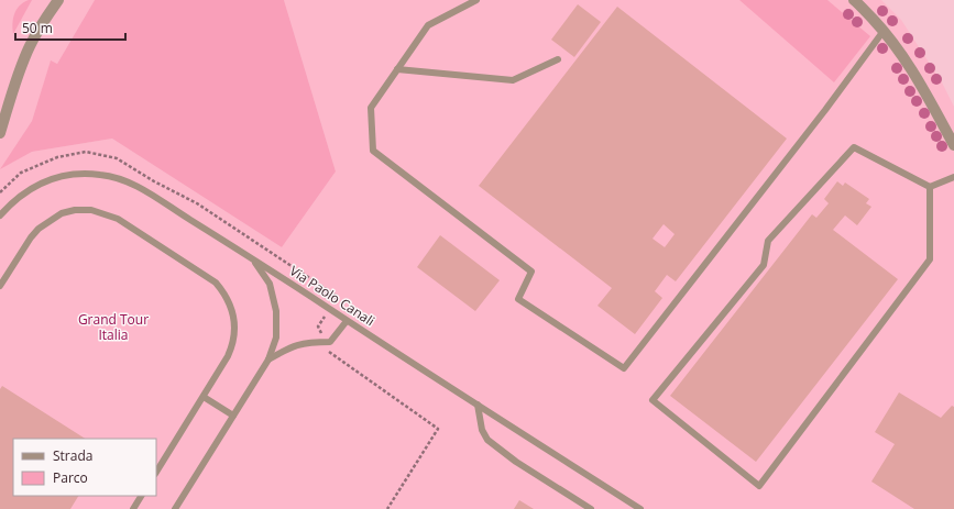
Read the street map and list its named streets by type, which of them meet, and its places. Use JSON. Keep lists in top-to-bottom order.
{
  "streets": {
    "lane": ["Via Paolo Canali"]
  },
  "parks": ["Grand Tour Italia"],
  "legend": ["Strada", "Parco"],
  "scale_bar": "50 m"
}
